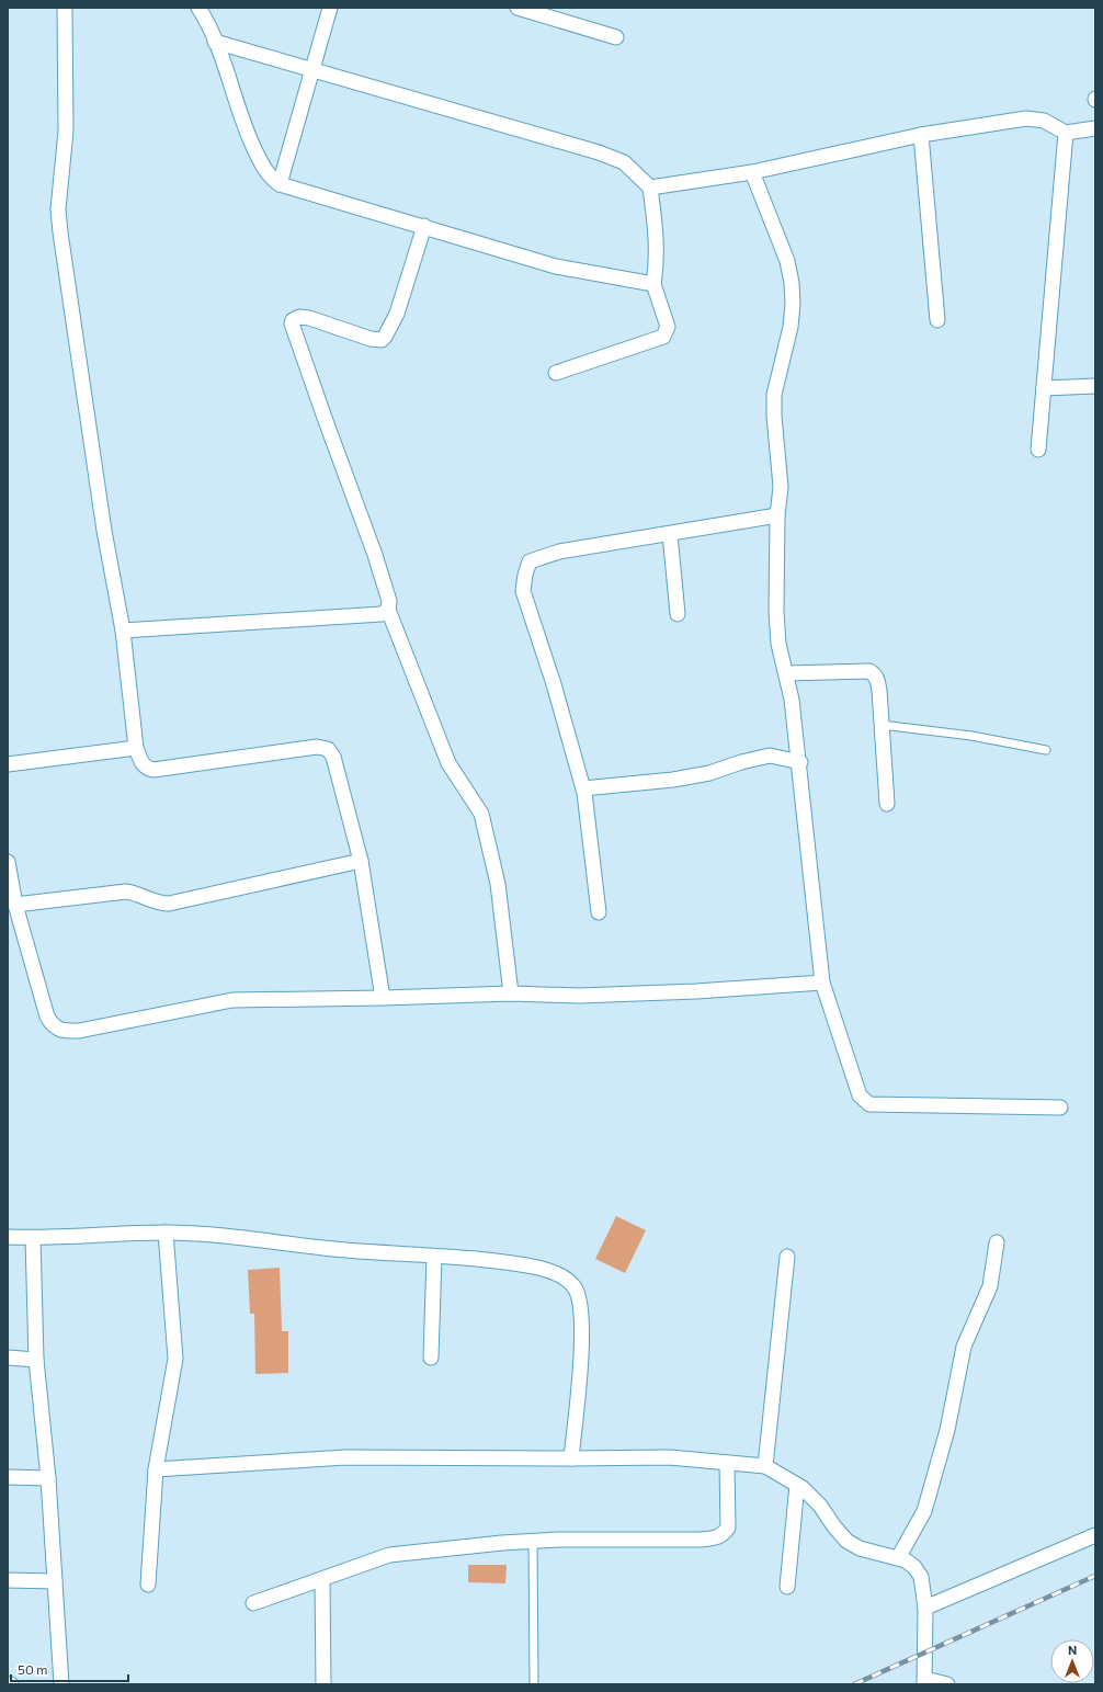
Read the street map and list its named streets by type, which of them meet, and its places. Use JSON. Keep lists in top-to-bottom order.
{
  "scale_bar": "50 m",
  "north": "top"
}
